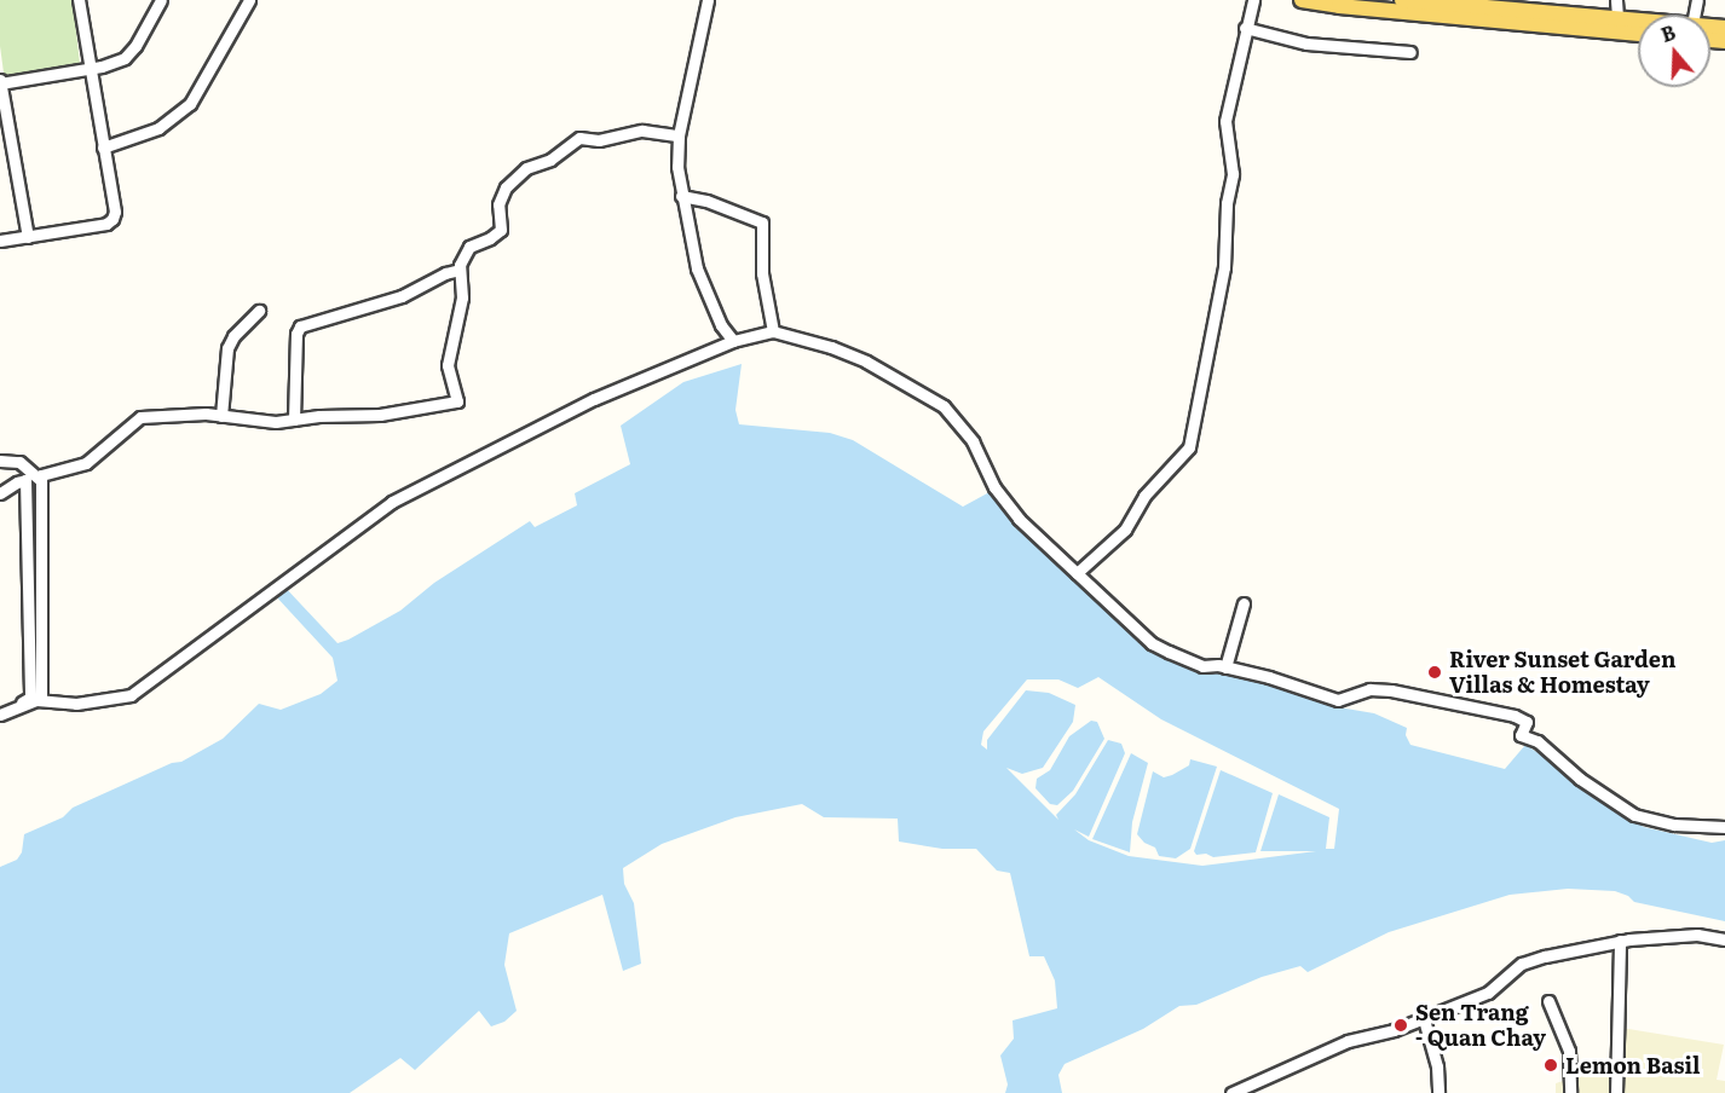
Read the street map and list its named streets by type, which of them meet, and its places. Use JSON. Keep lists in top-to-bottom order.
{
  "places": ["River Sunset Garden Villas & Homestay", "Sen Trang - Quan Chay", "Lemon Basil"],
  "north": "top"
}
